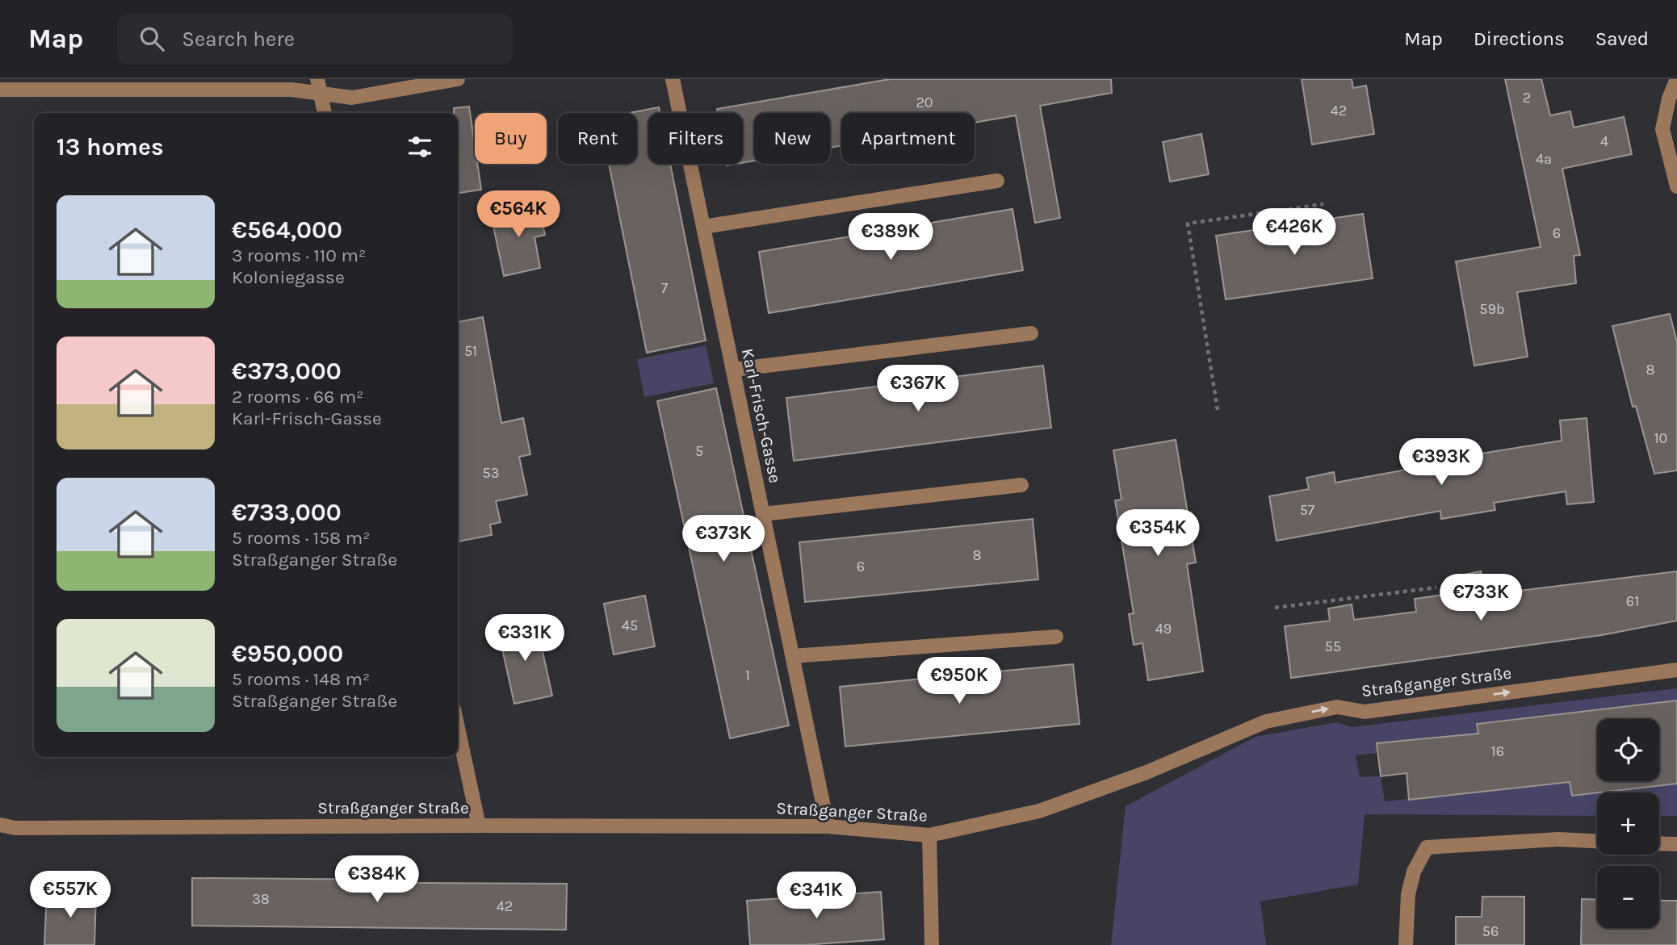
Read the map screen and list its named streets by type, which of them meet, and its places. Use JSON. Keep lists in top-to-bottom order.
{
  "streets": {
    "street": ["Karl-Frisch-Gasse", "Straßganger Straße"]
  },
  "crossings": [
    ["Karl-Frisch-Gasse", "Straßganger Straße"]
  ],
  "one_way": ["Straßganger Straße"],
  "house_numbers": [
    "2",
    "20",
    "42",
    "4",
    "4a",
    "6",
    "7",
    "59b",
    "51",
    "8",
    "10",
    "5",
    "53",
    "57",
    "8",
    "6",
    "61",
    "45",
    "49",
    "55",
    "1",
    "16",
    "38",
    "42",
    "56"
  ],
  "page": {
    "header": "Map",
    "search": "Search here",
    "nav": ["Map", "Directions", "Saved"],
    "chip": [
      "Buy",
      "Rent",
      "Filters",
      "New",
      "Apartment"
    ],
    "heading": "13 homes",
    "list": [
      {
        "name": "€564,000",
        "note": "3 rooms · 110 m² · Koloniegasse"
      },
      {
        "name": "€373,000",
        "note": "2 rooms · 66 m² · Karl-Frisch-Gasse"
      },
      {
        "name": "€733,000",
        "note": "5 rooms · 158 m² · Straßganger Straße"
      },
      {
        "name": "€950,000",
        "note": "5 rooms · 148 m² · Straßganger Straße"
      }
    ],
    "price": [
      "€564K",
      "€426K",
      "€389K",
      "€367K",
      "€393K",
      "€354K",
      "€373K",
      "€733K",
      "€331K",
      "€950K",
      "€384K",
      "€557K",
      "€341K"
    ],
    "map_buttons": ["+", "−"]
  }
}
